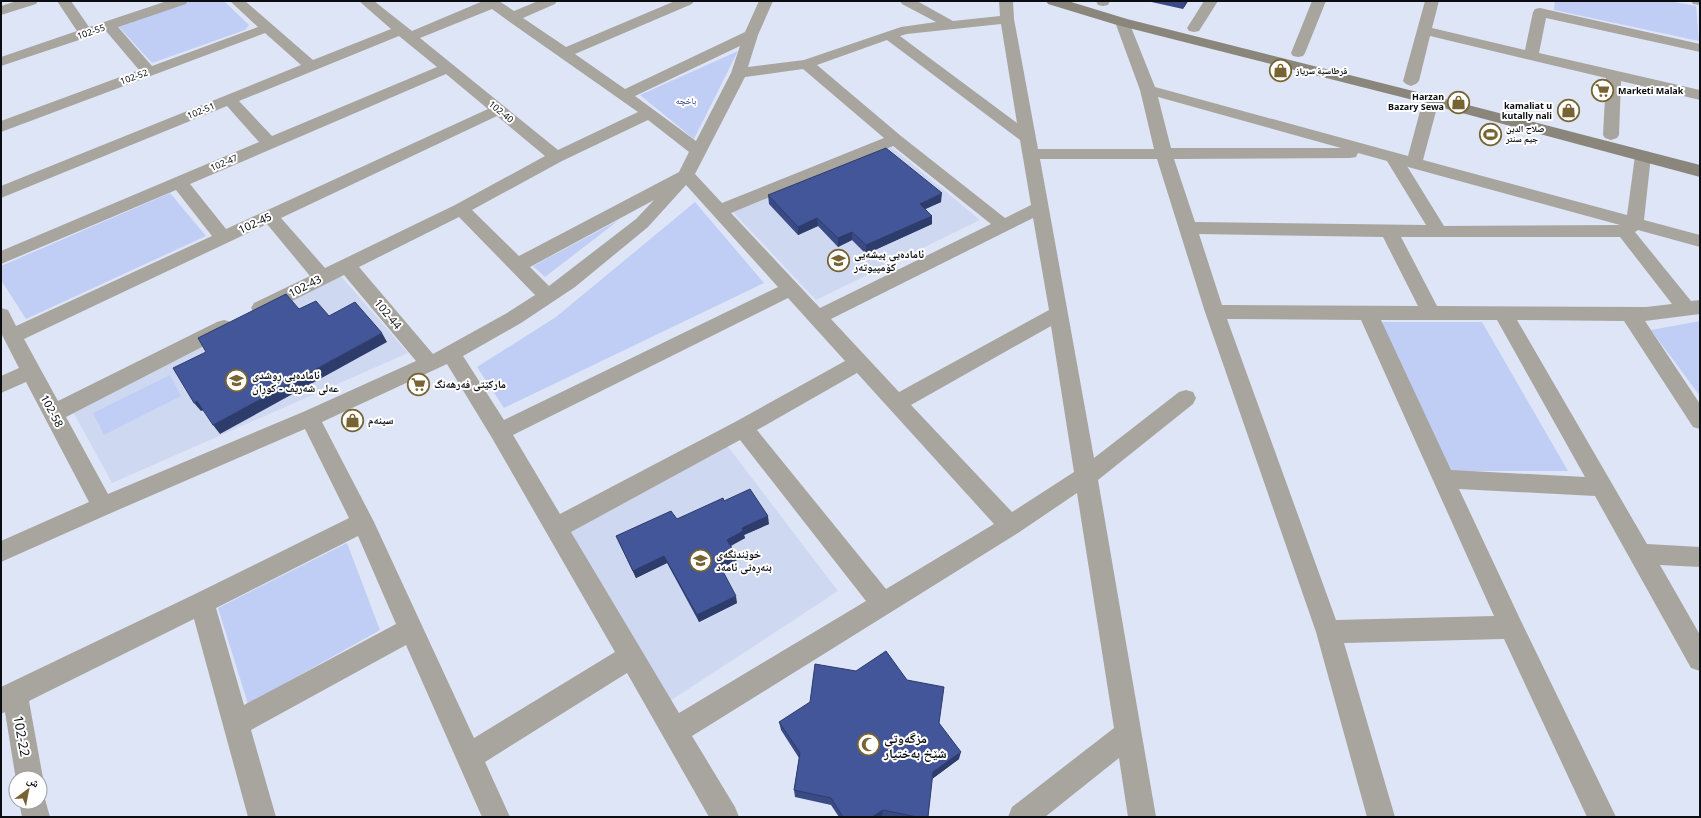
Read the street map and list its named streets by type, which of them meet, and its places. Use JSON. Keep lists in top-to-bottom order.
{
  "streets": {
    "street": [
      "102-55",
      "102-52",
      "102-51",
      "102-40",
      "102-47",
      "102-45",
      "102-43",
      "102-44",
      "102-58",
      "102-22"
    ]
  },
  "crossings": [
    ["102-51", "102-40"],
    ["102-40", "102-47"],
    ["102-40", "102-45"],
    ["102-40", "102-43"],
    ["102-45", "102-58"],
    ["102-43", "102-44"],
    ["102-43", "102-58"]
  ],
  "parks": ["باخچە"],
  "places": {
    "shop": [
      "قرطاسية سرياز",
      "Harzan Bazary Sewa",
      "kamaliat u kutally nali",
      "سینەم"
    ],
    "supermarket": ["Marketi Malak", "مارکێتی فەرهەنگ"],
    "sports": ["صلاح الدين جيم سنتر"],
    "school or university": ["ئامادەیی پیشەیی کۆمپیوتەر", "ئامادەیی ڕوشدی عەلی شەریف - کوڕان", "خوێندنگەی بنەڕەتی ئامەد"],
    "mosque": ["مزگەوتی شێخ بەختیار"]
  },
  "north": "top right"
}
